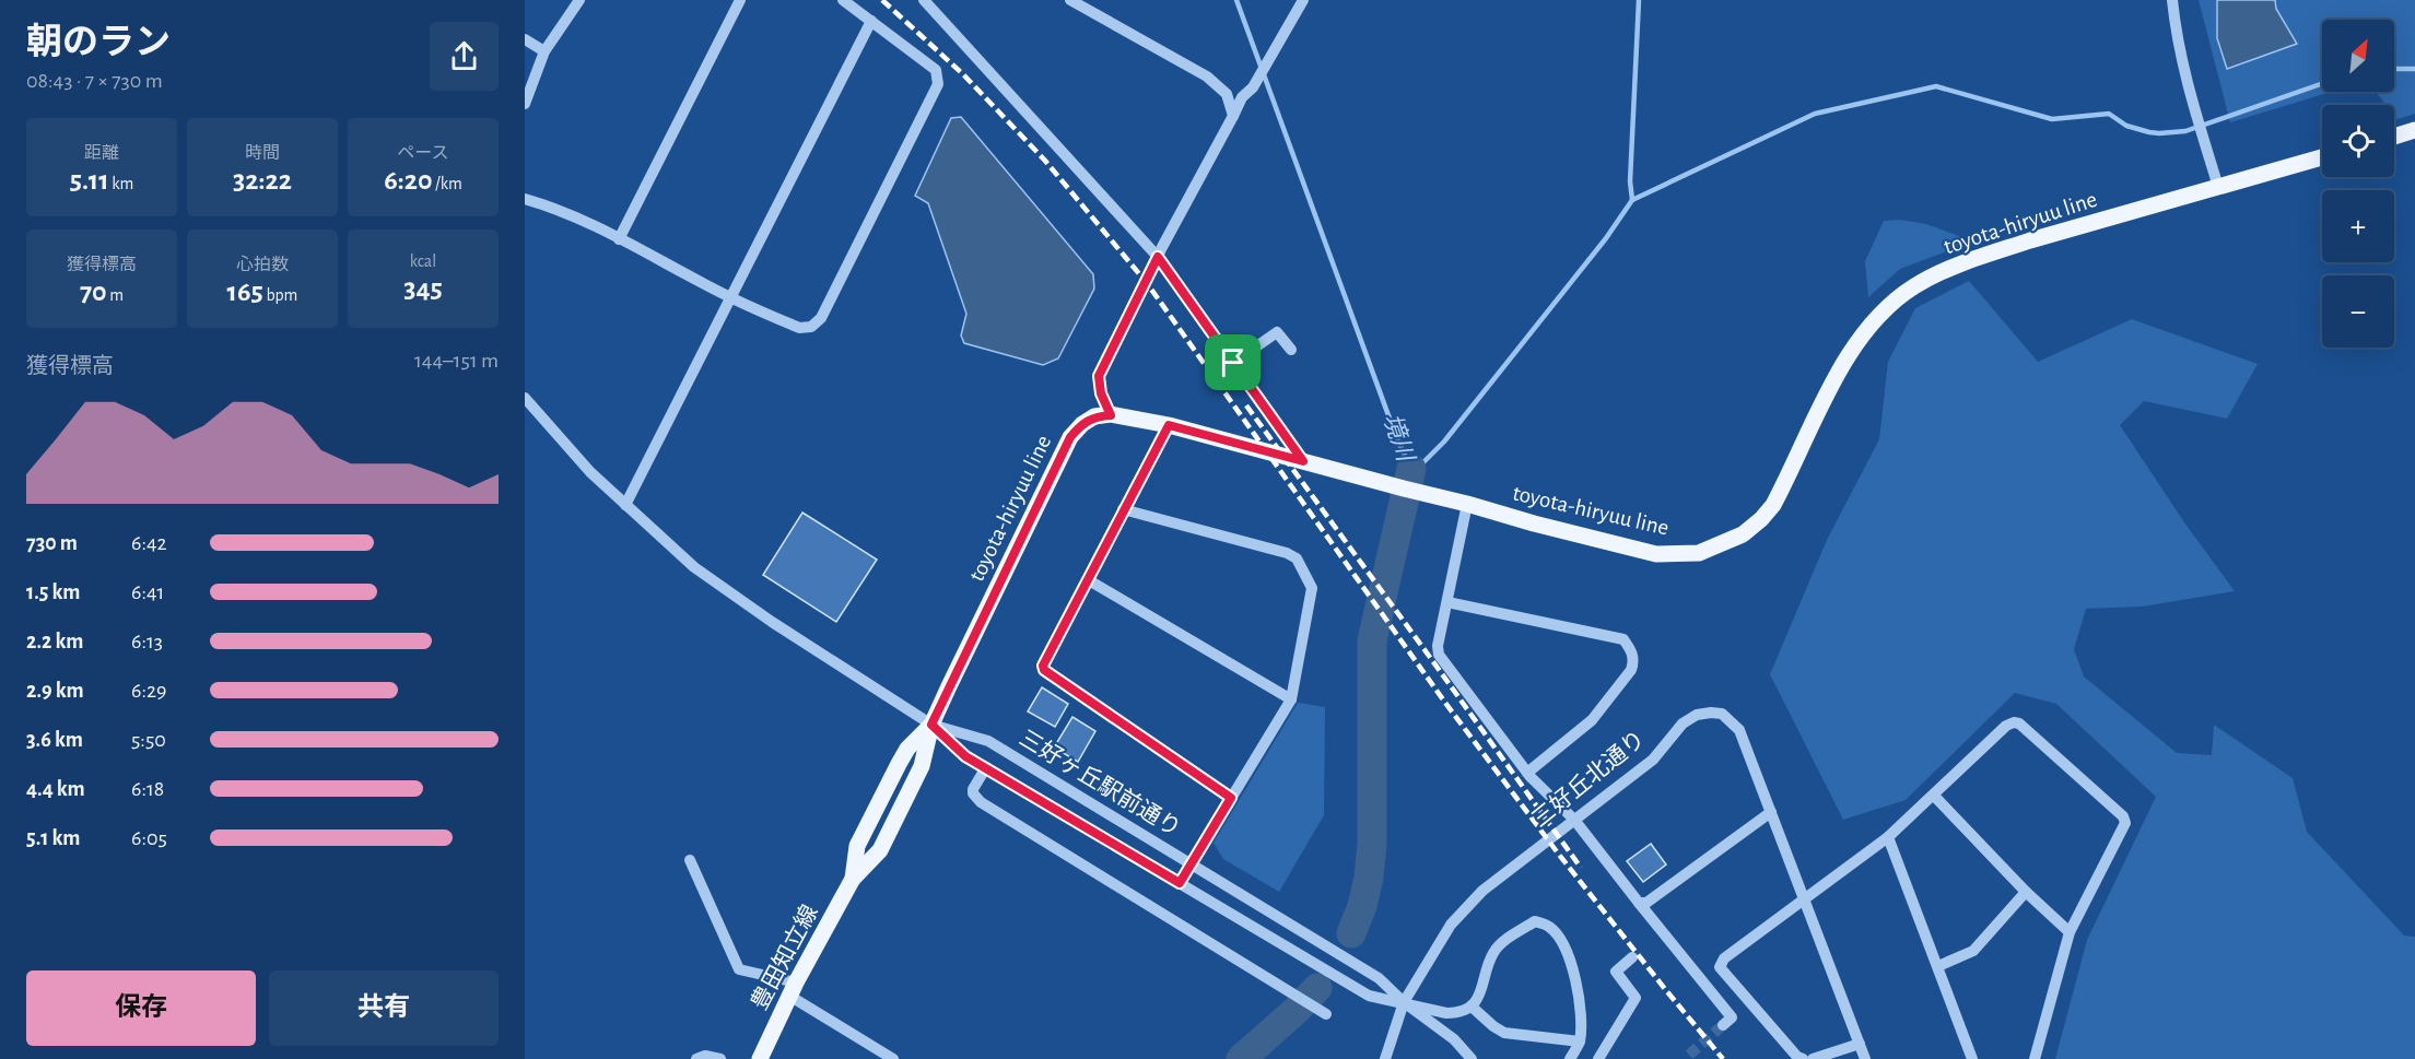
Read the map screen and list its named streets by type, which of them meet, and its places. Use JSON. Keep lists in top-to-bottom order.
{
  "streets": {
    "main road": ["toyota-hiryuu line", "豊田知立線"],
    "street": ["三好丘北通り", "三好ヶ丘駅前通り"]
  },
  "crossings": [
    ["toyota-hiryuu line", "三好ヶ丘駅前通り"],
    ["toyota-hiryuu line", "豊田知立線"],
    ["三好丘北通り", "三好ヶ丘駅前通り"],
    ["三好ヶ丘駅前通り", "豊田知立線"]
  ],
  "water": ["境川"],
  "north": "top right",
  "page": {
    "heading": ["朝のラン", "08:43 · 7 × 730 m"],
    "map_buttons": ["+", "−"],
    "stats": [
      ["距離", "5.11 km"],
      ["時間", "32:22"],
      ["ペース", "6:20 /km"],
      ["獲得標高", "70 m"],
      ["心拍数", "165 bpm"],
      ["kcal", "345"]
    ],
    "chart": ["獲得標高", "144–151 m"],
    "list": [
      {
        "name": "730 m",
        "note": "6:42"
      },
      {
        "name": "1.5 km",
        "note": "6:41"
      },
      {
        "name": "2.2 km",
        "note": "6:13"
      },
      {
        "name": "2.9 km",
        "note": "6:29"
      },
      {
        "name": "3.6 km",
        "note": "5:50"
      },
      {
        "name": "4.4 km",
        "note": "6:18"
      },
      {
        "name": "5.1 km",
        "note": "6:05"
      }
    ],
    "buttons": ["保存", "共有"]
  }
}
